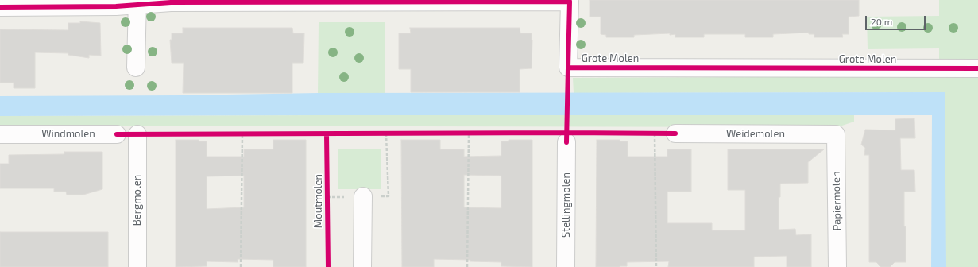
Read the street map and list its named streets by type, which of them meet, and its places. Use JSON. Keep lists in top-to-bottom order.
{
  "streets": {
    "street": [
      "Grote Molen",
      "Windmolen",
      "Weidemolen",
      "Bergmolen",
      "Papiermolen",
      "Stellingmolen"
    ],
    "cycle path": ["Moutmolen"]
  },
  "crossings": [
    ["Weidemolen", "Papiermolen"]
  ],
  "scale_bar": "20 m"
}
